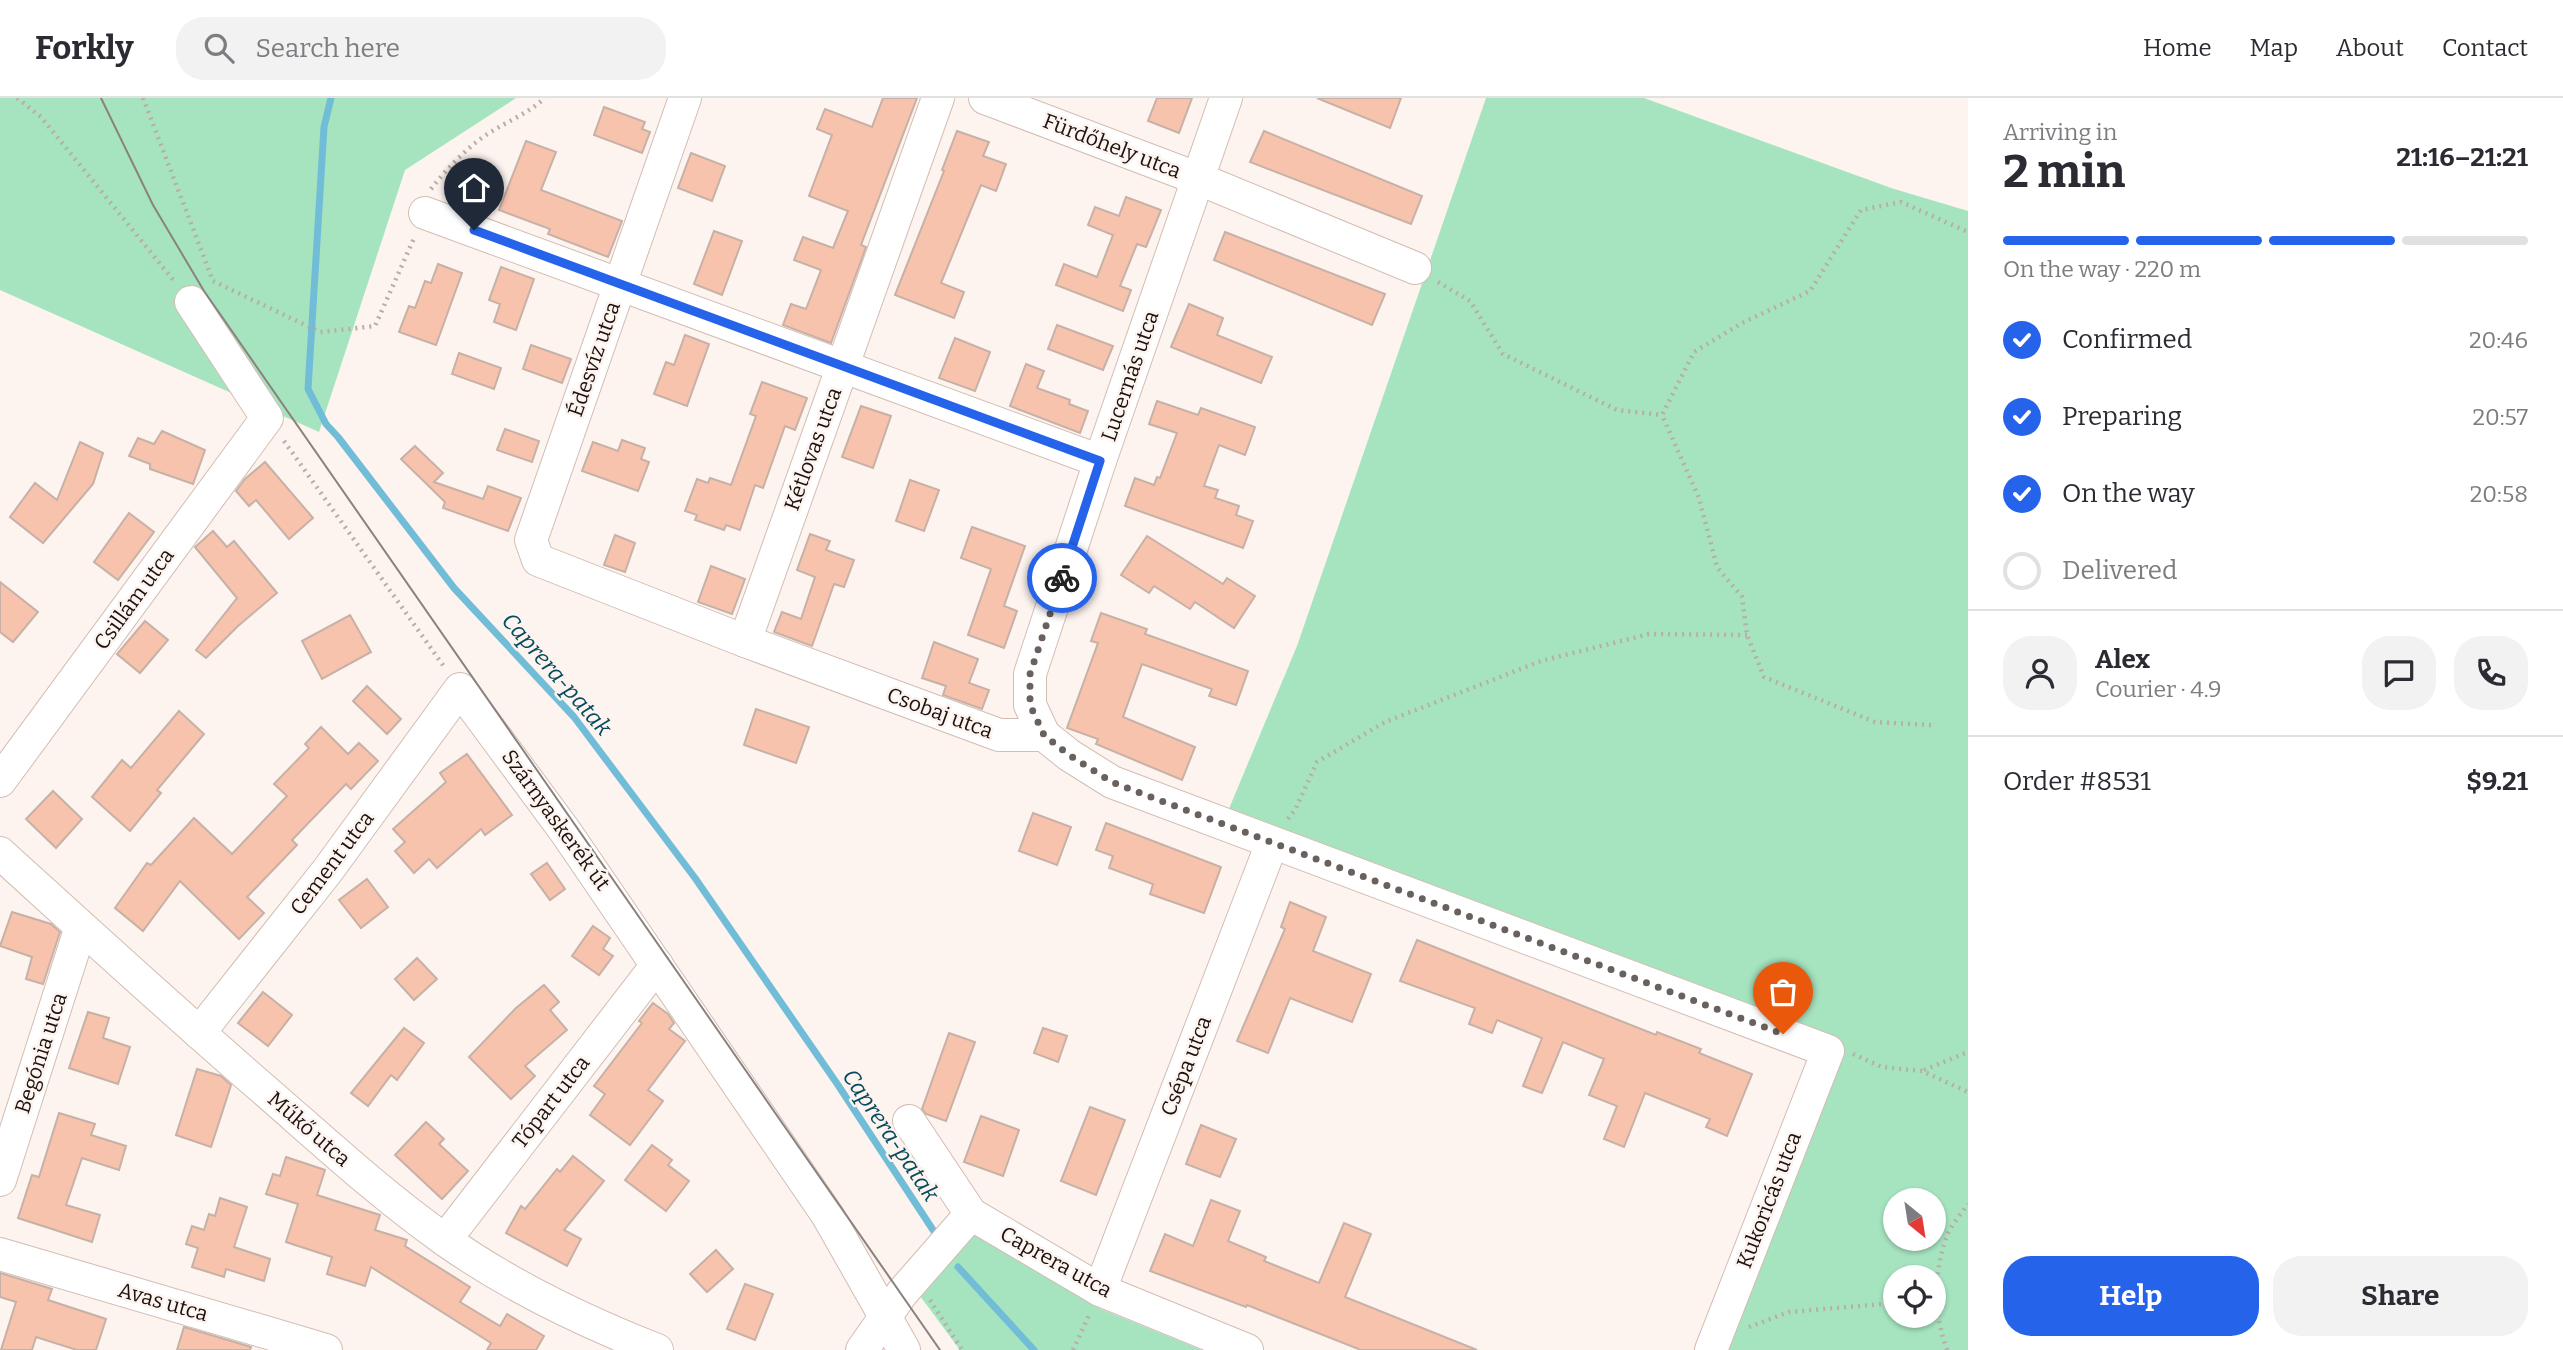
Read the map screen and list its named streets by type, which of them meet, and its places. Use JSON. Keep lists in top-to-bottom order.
{
  "streets": {
    "street": [
      "Fürdőhely utca",
      "Édesvíz utca",
      "Lucernás utca",
      "Kétlovas utca",
      "Csillám utca",
      "Csobaj utca",
      "Szárnyaskerék út",
      "Cement utca",
      "Begónia utca",
      "Csépa utca",
      "Tópart utca",
      "Műkő utca",
      "Kukoricás utca",
      "Caprera utca",
      "Avas utca"
    ]
  },
  "crossings": [
    ["Fürdőhely utca", "Lucernás utca"],
    ["Édesvíz utca", "Csobaj utca"],
    ["Lucernás utca", "Csobaj utca"],
    ["Kétlovas utca", "Csobaj utca"],
    ["Szárnyaskerék út", "Cement utca"],
    ["Szárnyaskerék út", "Tópart utca"],
    ["Cement utca", "Műkő utca"],
    ["Begónia utca", "Műkő utca"],
    ["Csépa utca", "Caprera utca"],
    ["Tópart utca", "Műkő utca"]
  ],
  "water": ["Caprera-patak"],
  "north": "bottom right",
  "page": {
    "header": "Forkly",
    "search": "Search here",
    "nav": [
      "Home",
      "Map",
      "About",
      "Contact"
    ],
    "heading": ["2 min", "Arriving in", "21:16–21:21"],
    "panel": [
      "Alex",
      "Courier · 4.9",
      "Order #8531",
      "$9.21"
    ],
    "bar": "On the way · 220 m",
    "list": [
      ["Confirmed", "20:46"],
      ["Preparing", "20:57"],
      ["On the way", "20:58"],
      "Delivered"
    ],
    "buttons": ["Help", "Share"]
  }
}
